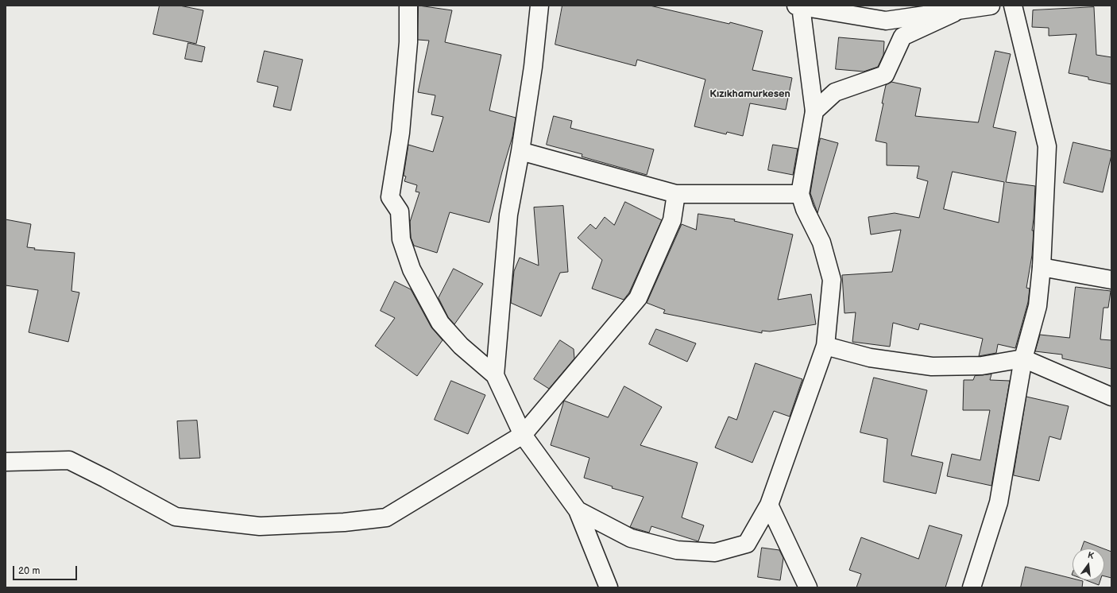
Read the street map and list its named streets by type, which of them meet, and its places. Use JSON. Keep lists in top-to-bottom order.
{
  "districts": ["Kızıkhamurkesen"],
  "scale_bar": "20 m",
  "north": "top"
}
